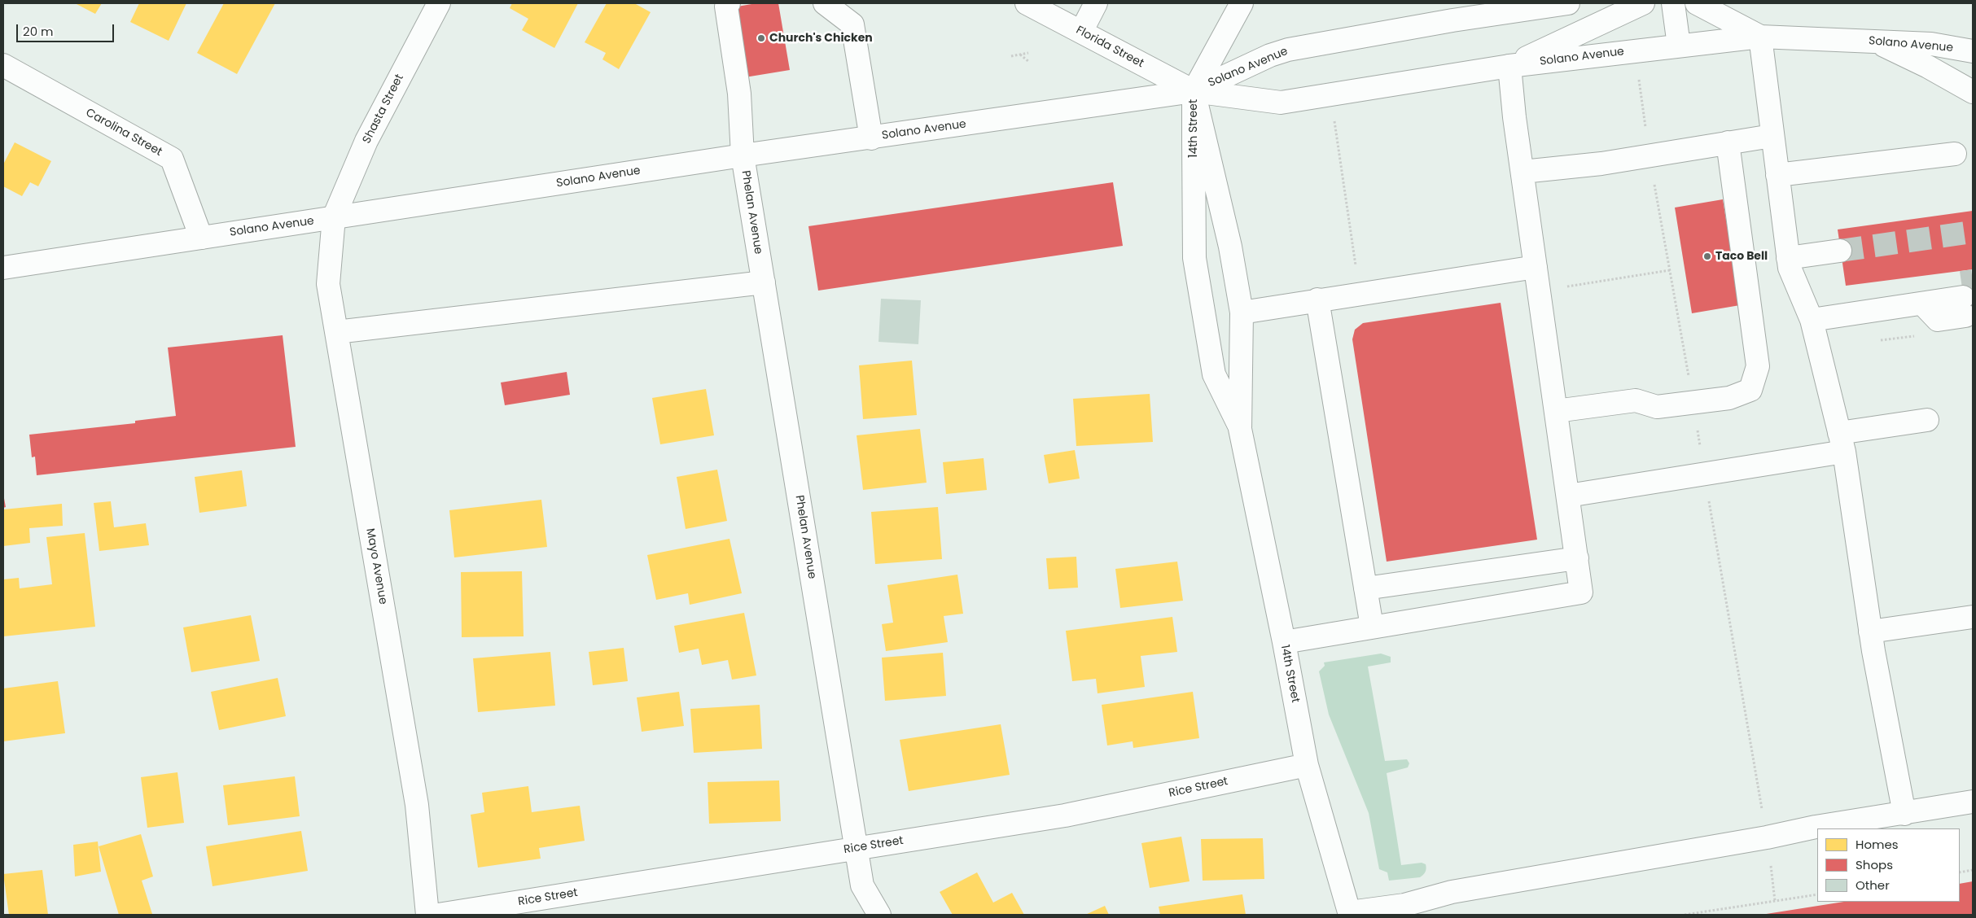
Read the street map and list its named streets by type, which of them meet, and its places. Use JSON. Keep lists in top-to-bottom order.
{
  "streets": {
    "street": [
      "Solano Avenue",
      "Florida Street",
      "Shasta Street",
      "14th Street",
      "Carolina Street",
      "Phelan Avenue",
      "Mayo Avenue",
      "Rice Street"
    ]
  },
  "crossings": [
    ["Solano Avenue", "Florida Street"],
    ["Solano Avenue", "Shasta Street"],
    ["Solano Avenue", "14th Street"],
    ["Solano Avenue", "Carolina Street"],
    ["Solano Avenue", "Phelan Avenue"],
    ["Solano Avenue", "Mayo Avenue"],
    ["Florida Street", "14th Street"],
    ["Shasta Street", "Mayo Avenue"],
    ["14th Street", "Rice Street"],
    ["Phelan Avenue", "Rice Street"]
  ],
  "places": ["Church's Chicken", "Taco Bell"],
  "legend": ["Homes", "Shops", "Other"],
  "scale_bar": "20 m"
}
